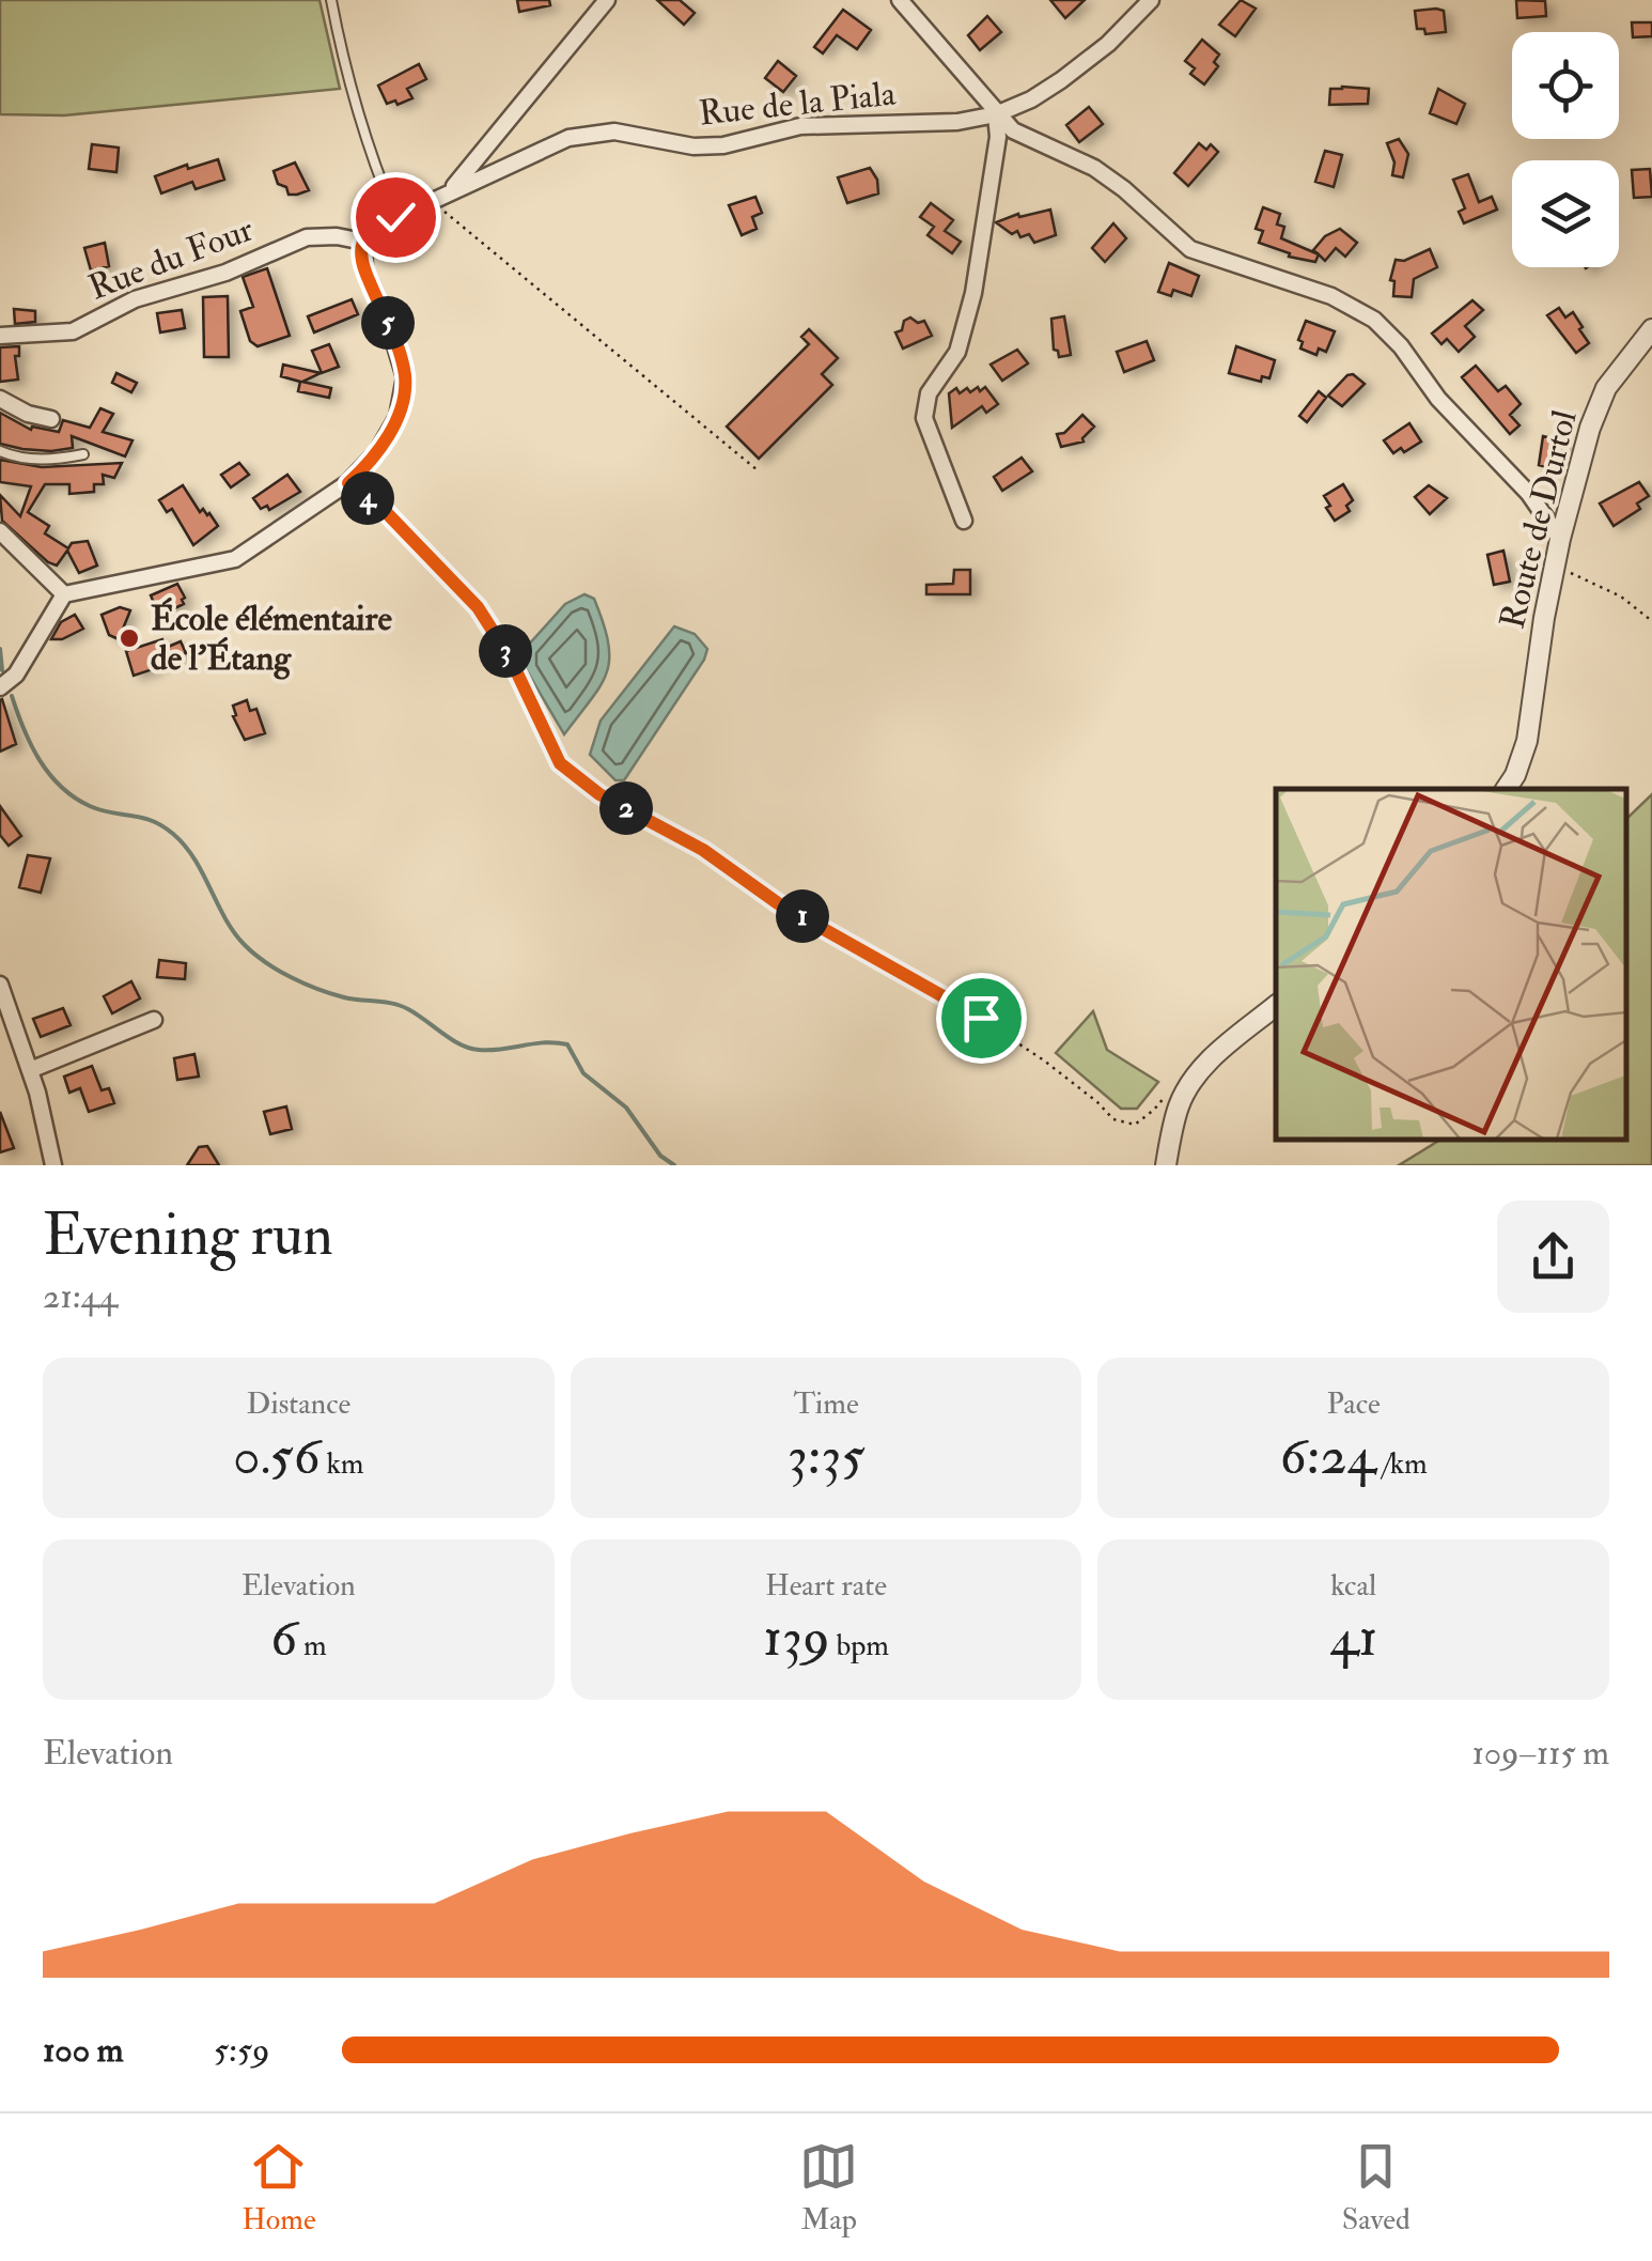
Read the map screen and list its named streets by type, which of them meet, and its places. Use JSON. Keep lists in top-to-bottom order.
{
  "streets": {
    "street": ["Rue de la Piala", "Rue du Four", "Route de Durtol"]
  },
  "crossings": [
    ["Rue de la Piala", "Rue du Four"]
  ],
  "places": ["École élémentaire de l'Étang"],
  "page": {
    "pins": [
      "5",
      "4",
      "3",
      "2",
      "1"
    ],
    "heading": ["Evening run", "21:44"],
    "stats": [
      ["Distance", "0.56 km"],
      ["Time", "3:35"],
      ["Pace", "6:24 /km"],
      ["Elevation", "6 m"],
      ["Heart rate", "139 bpm"],
      ["kcal", "41"]
    ],
    "chart": ["Elevation", "109–115 m"],
    "list": [
      {
        "name": "100 m",
        "note": "5:59"
      }
    ],
    "tabs": ["Home", "Map", "Saved"]
  }
}
